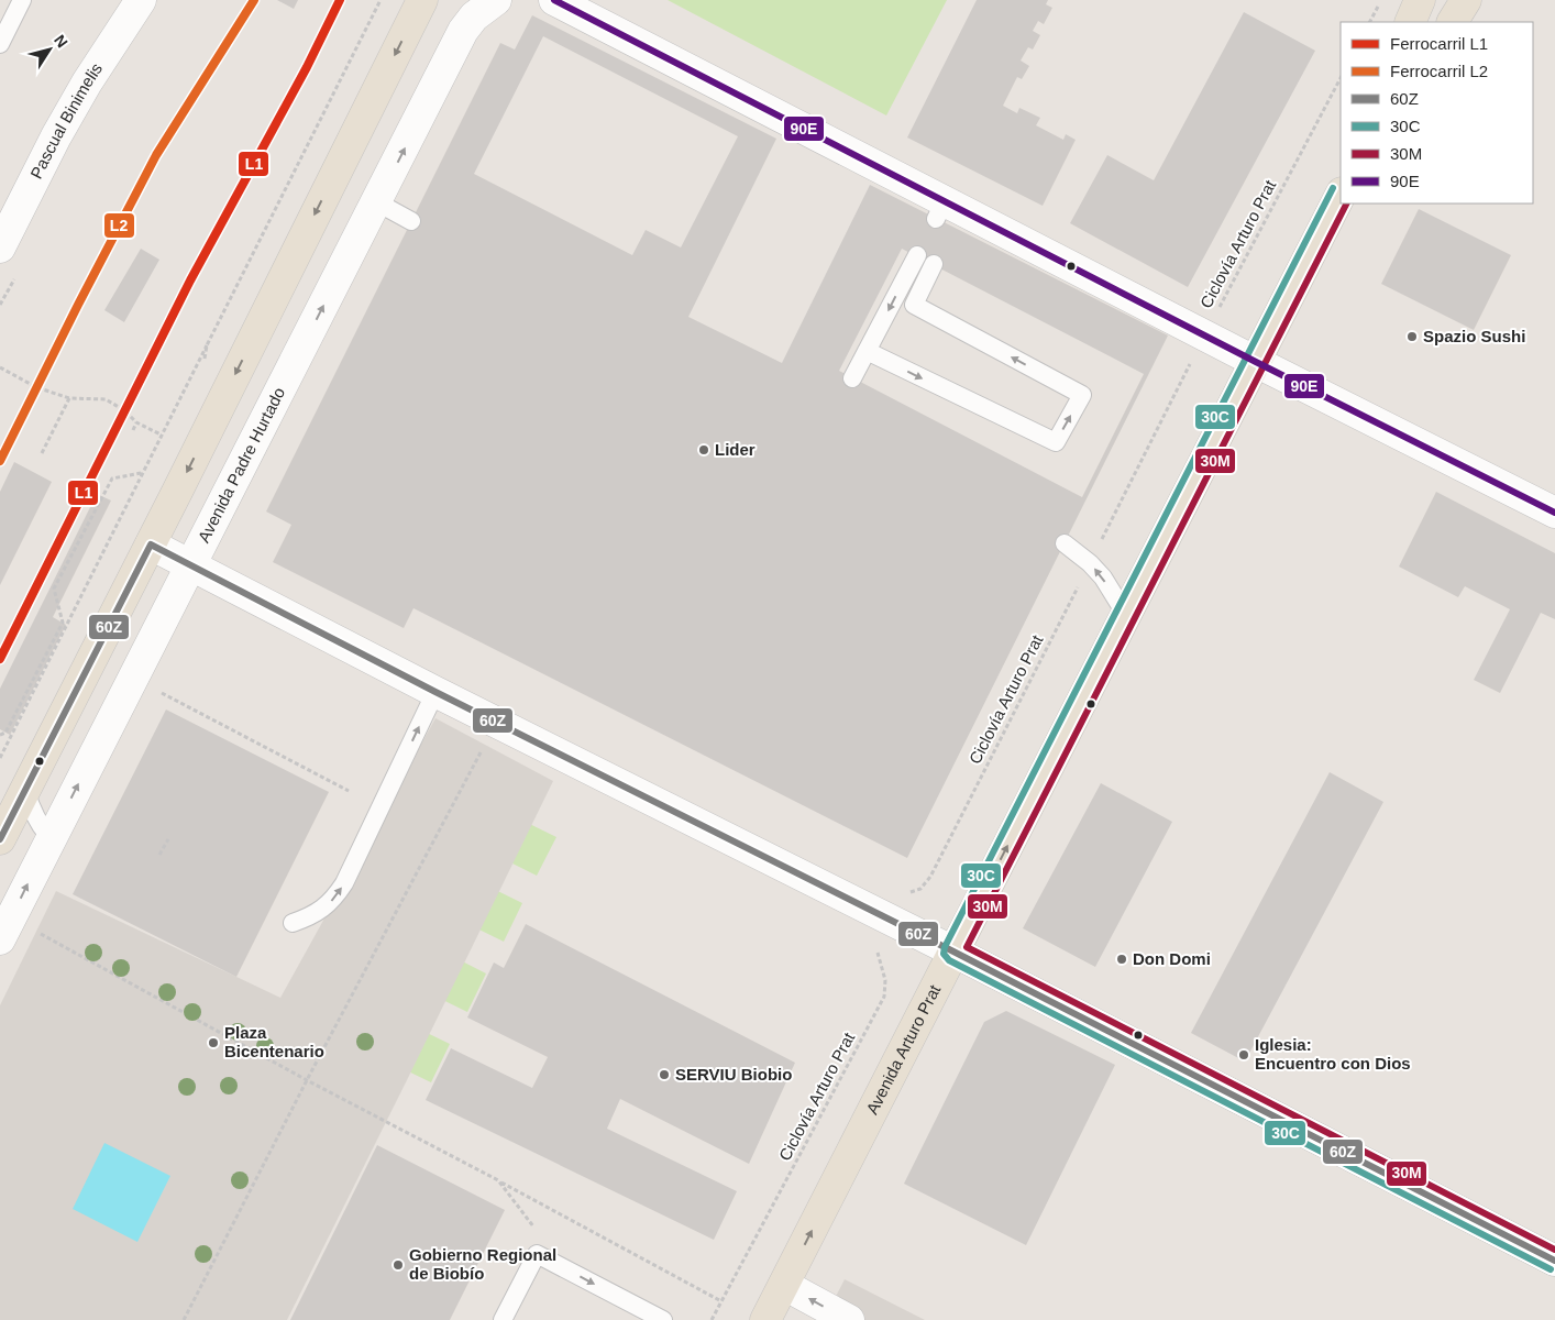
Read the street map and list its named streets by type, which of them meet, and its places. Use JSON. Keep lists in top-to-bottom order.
{
  "streets": {
    "main road": ["Pascual Binimelis", "Avenida Padre Hurtado", "Avenida Arturo Prat"],
    "path": ["Ciclovía Arturo Prat"]
  },
  "one_way": ["Avenida Arturo Prat"],
  "places": [
    "Spazio Sushi",
    "Lider",
    "Don Domi",
    "Plaza Bicentenario",
    "Iglesia: Encuentro con Dios",
    "SERVIU Biobio",
    "Gobierno Regional de Biobío"
  ],
  "lines": [
    "rail line L1",
    "rail line L2",
    "transit line 90E",
    "transit line 30C",
    "transit line 30M",
    "transit line 60Z"
  ],
  "legend": [
    "Ferrocarril L1",
    "Ferrocarril L2",
    "60Z",
    "30C",
    "30M",
    "90E"
  ],
  "north": "top right"
}
